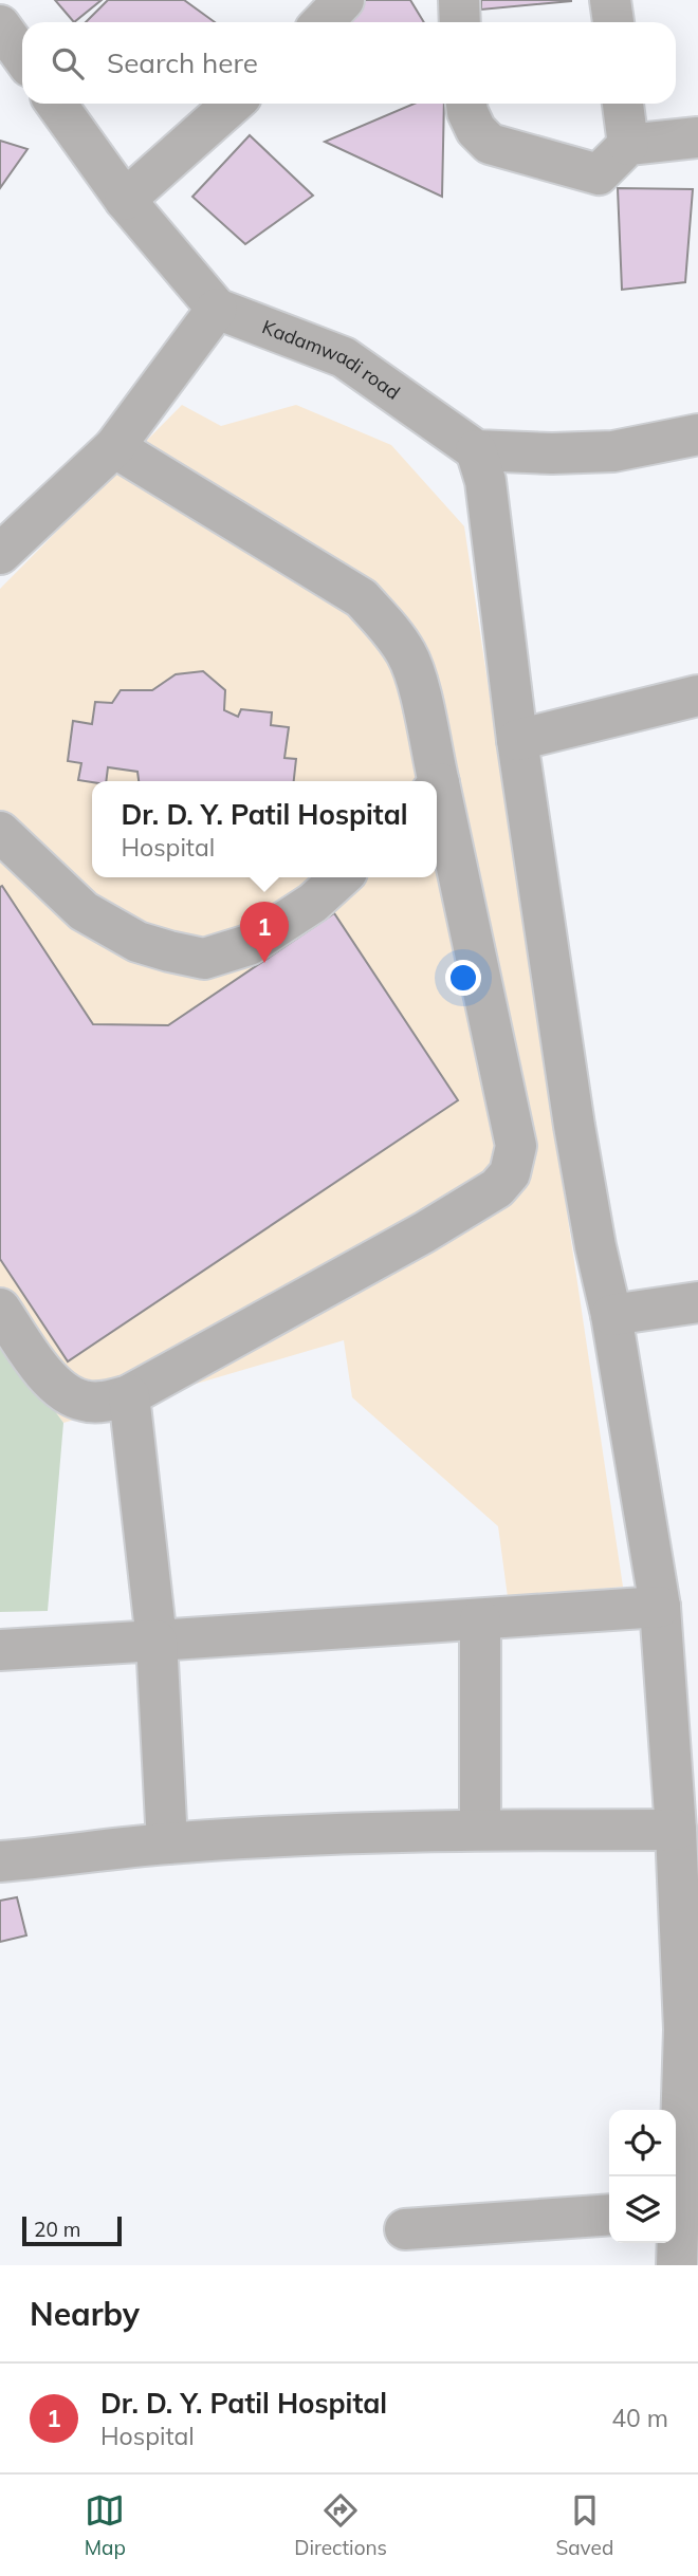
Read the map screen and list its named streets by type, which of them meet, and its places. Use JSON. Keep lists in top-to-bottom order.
{
  "streets": {
    "street": ["Kadamwadi road"]
  },
  "scale_bar": "20 m",
  "page": {
    "search": "Search here",
    "popup": ["Dr. D. Y. Patil Hospital", "Hospital"],
    "pins": "1",
    "scale": "20 m",
    "heading": "Nearby",
    "list": [
      {
        "mark": "1",
        "name": "Dr. D. Y. Patil Hospital",
        "note": "Hospital",
        "value": "40 m"
      }
    ],
    "nav": ["Map", "Directions", "Saved"]
  }
}
